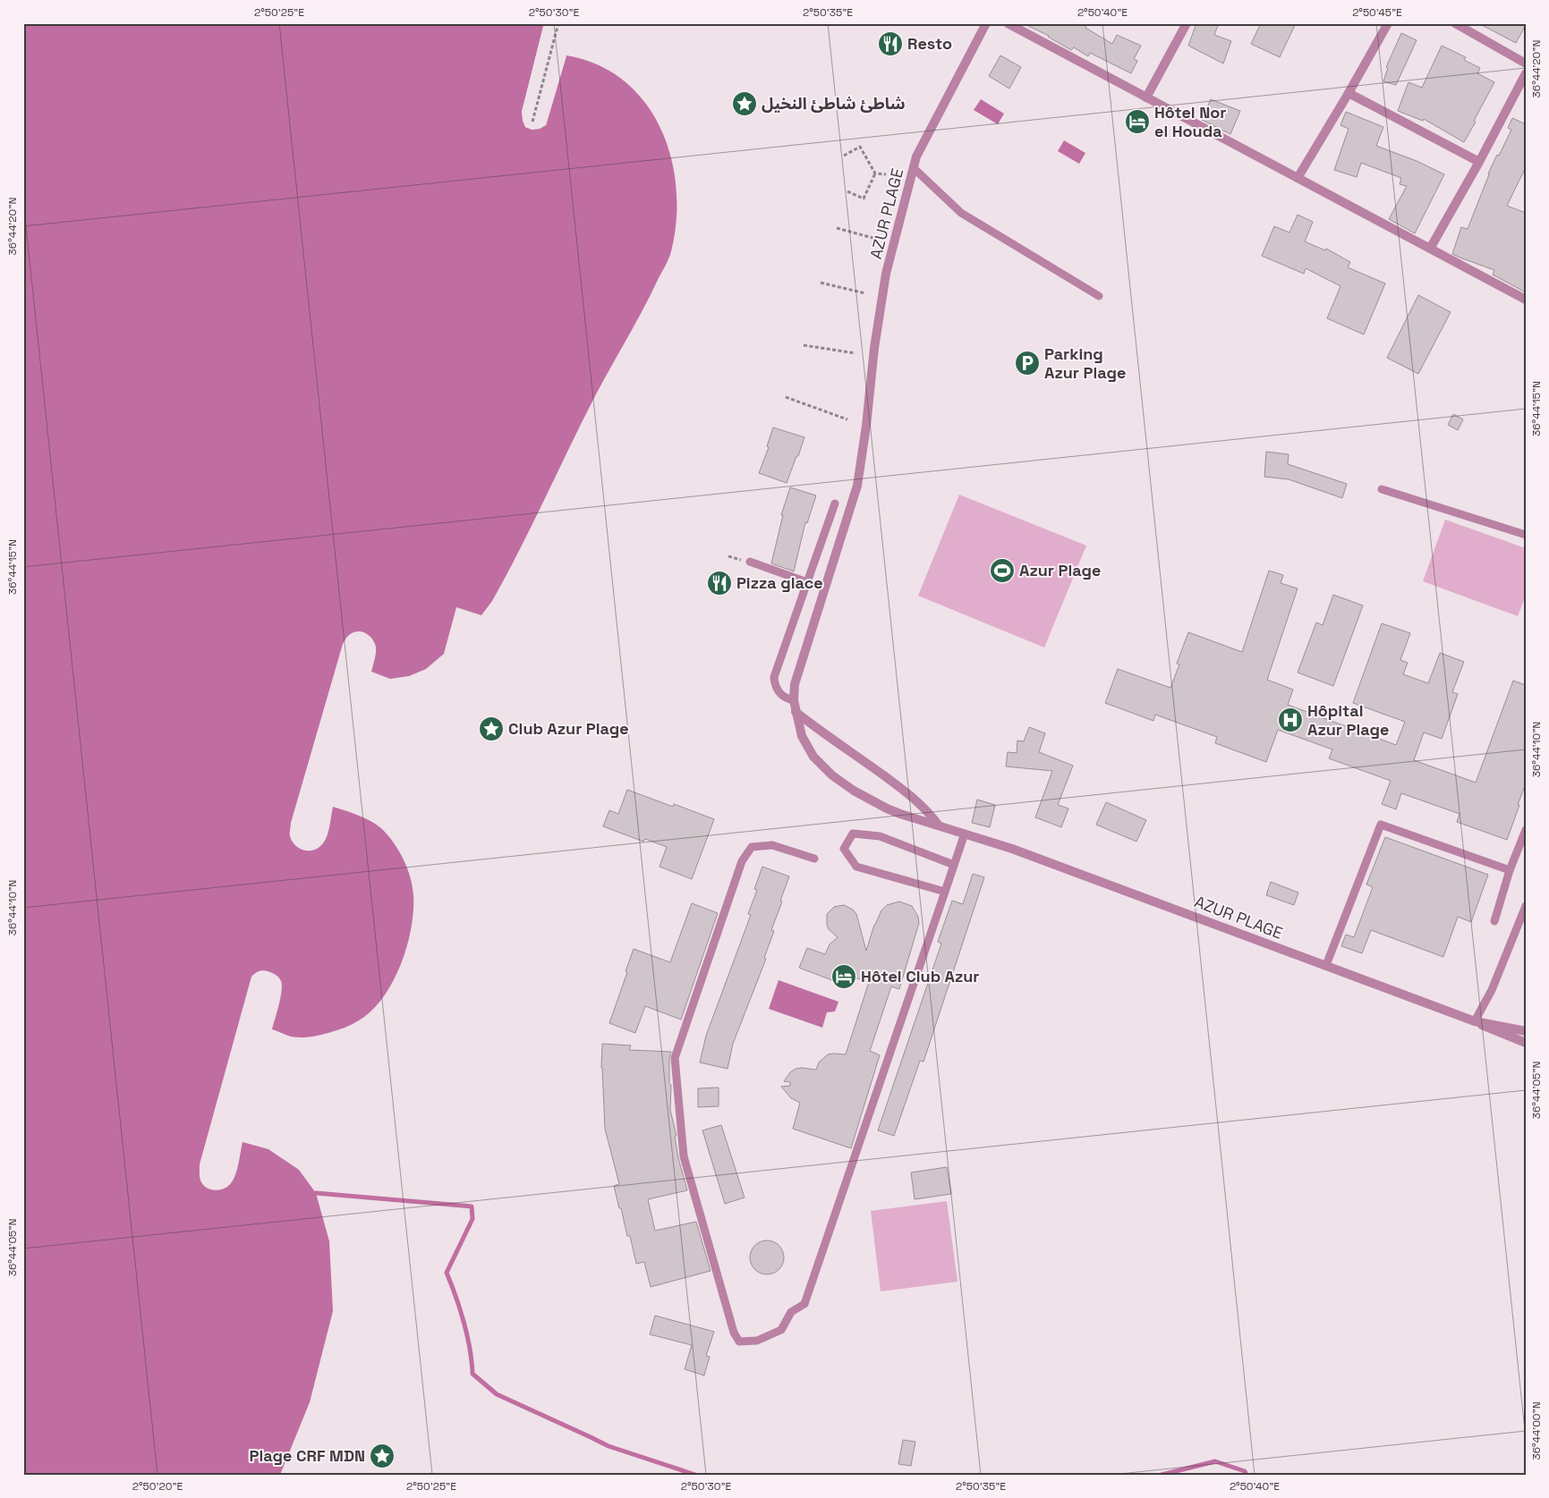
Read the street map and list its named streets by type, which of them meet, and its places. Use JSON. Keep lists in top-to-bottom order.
{
  "streets": {
    "street": ["AZUR PLAGE"]
  },
  "places": {
    "restaurant": ["Resto", "Pizza glace"],
    "place": ["شاطئ شاطئ النخيل", "Club Azur Plage", "Plage CRF MDN"],
    "hotel": ["Hôtel Nor el Houda", "Hôtel Club Azur"],
    "parking": ["Parking Azur Plage"],
    "sports": ["Azur Plage"],
    "hospital": ["Hôpital Azur Plage"]
  },
  "coordinates": [
    "2°50'25\"E",
    "2°50'30\"E",
    "2°50'35\"E",
    "2°50'40\"E",
    "2°50'45\"E",
    "36°44'20\"N",
    "36°44'15\"N",
    "36°44'10\"N",
    "36°44'05\"N",
    "36°44'00\"N",
    "2°50'20\"E"
  ]
}
